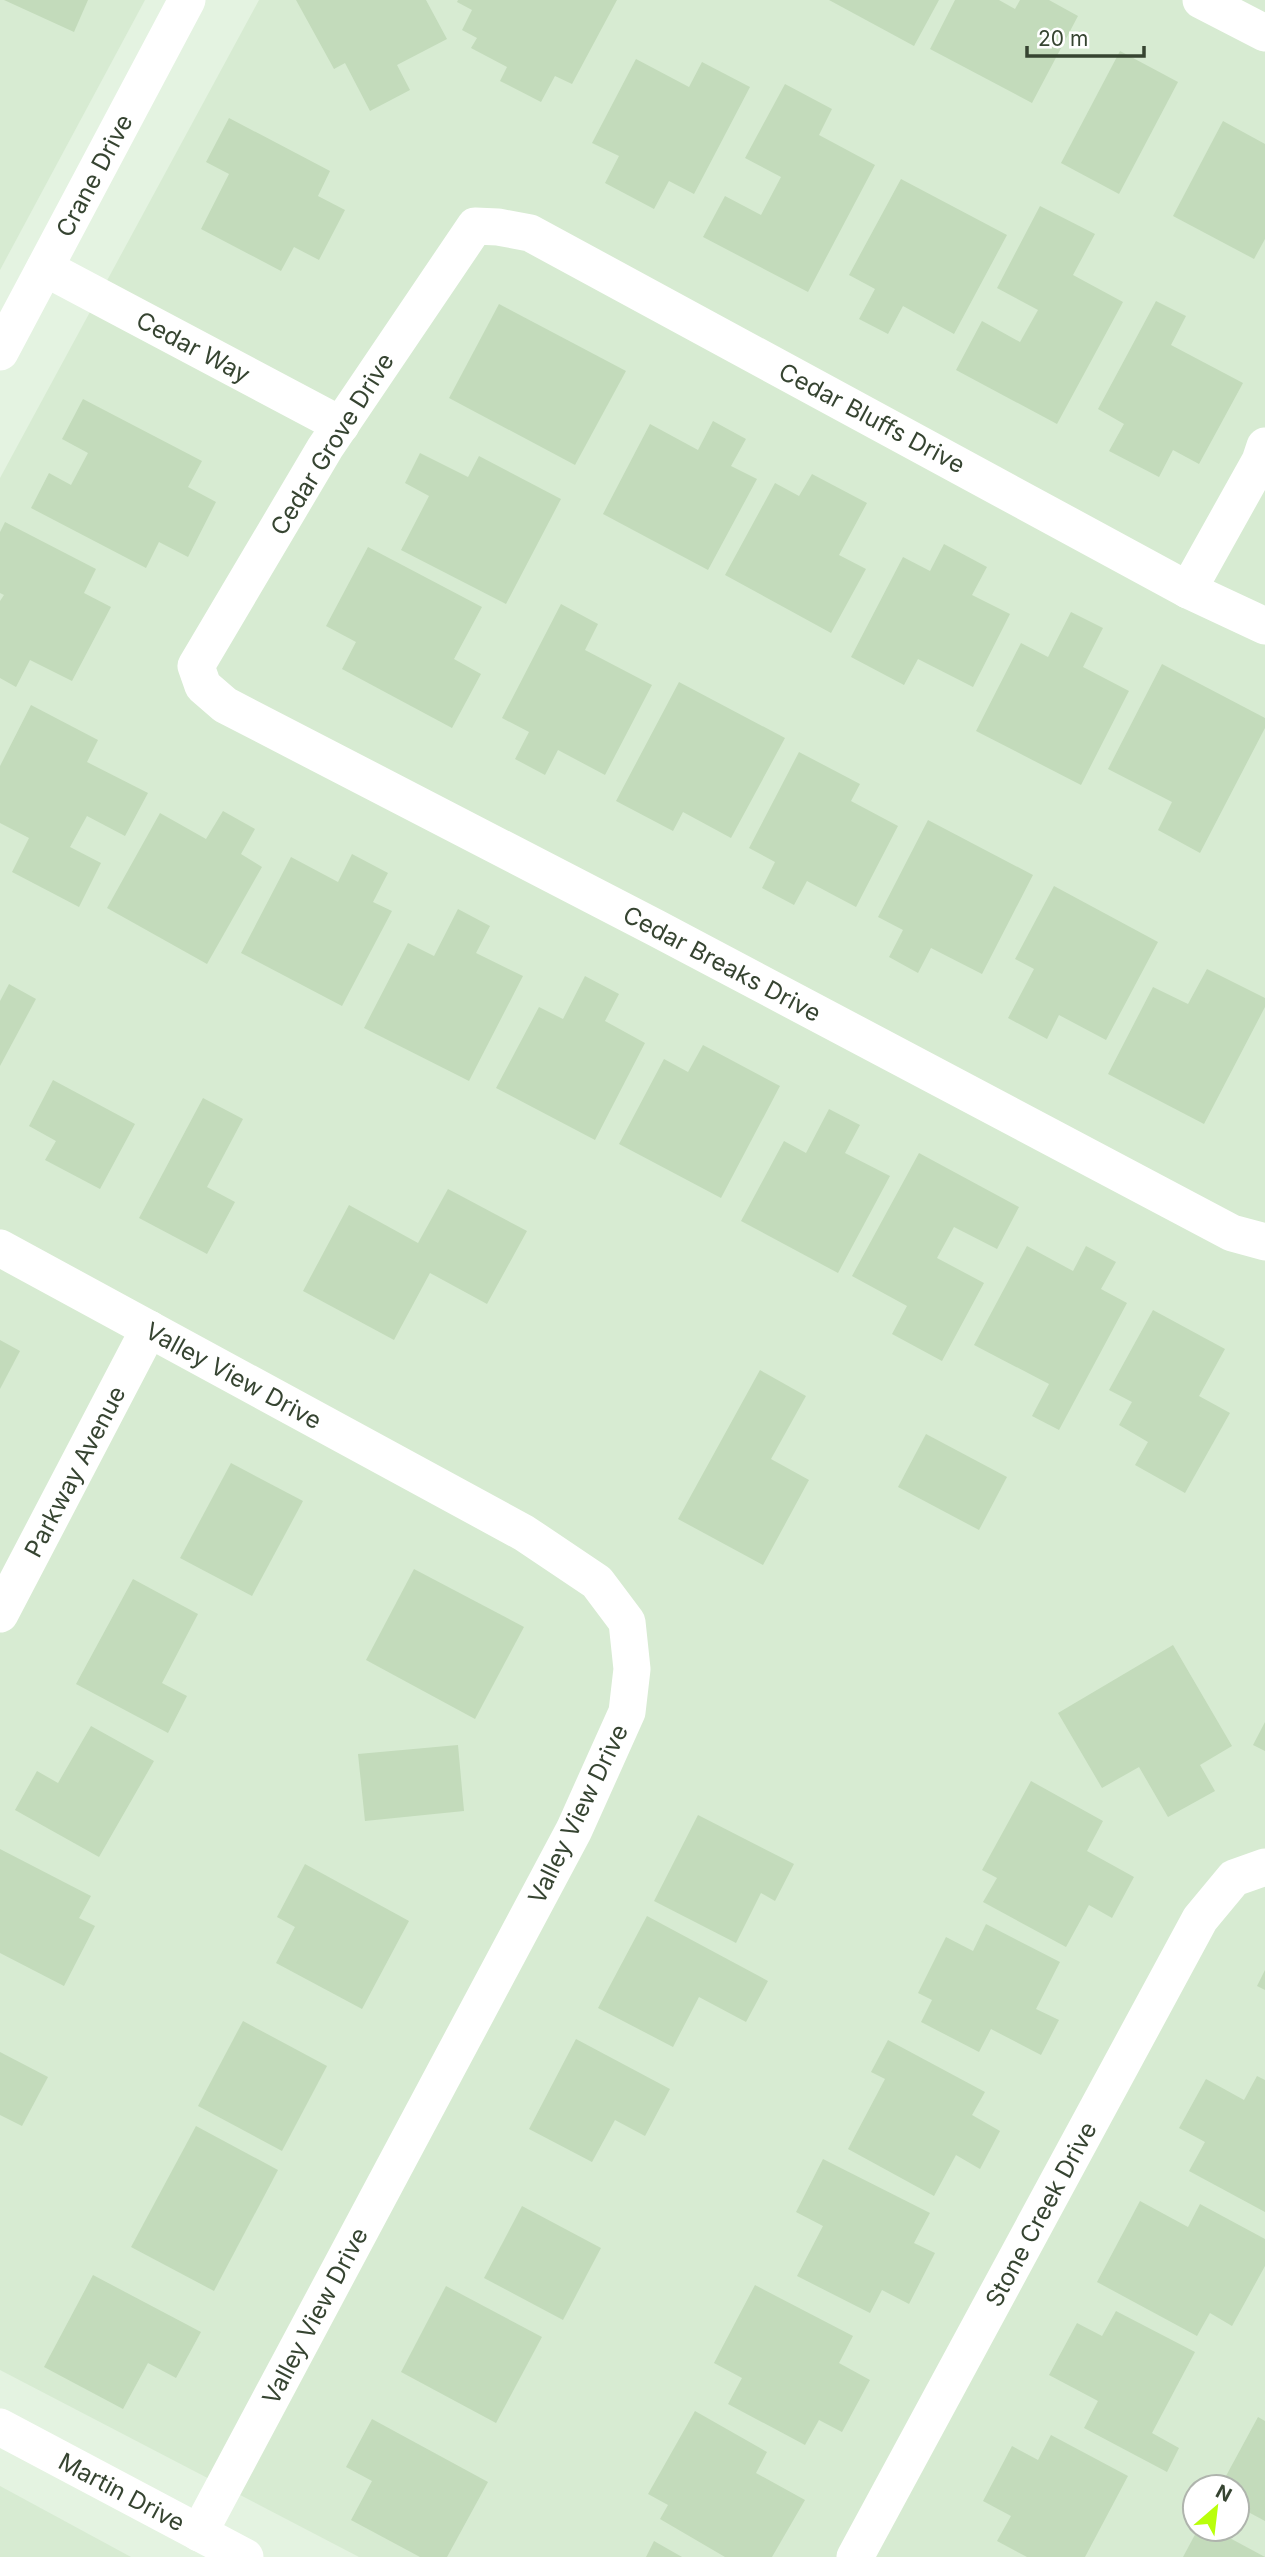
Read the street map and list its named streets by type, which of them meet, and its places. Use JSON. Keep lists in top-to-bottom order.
{
  "streets": {
    "street": [
      "Crane Drive",
      "Cedar Way",
      "Cedar Bluffs Drive",
      "Cedar Grove Drive",
      "Cedar Breaks Drive",
      "Valley View Drive",
      "Parkway Avenue",
      "Stone Creek Drive",
      "Martin Drive"
    ]
  },
  "crossings": [
    ["Crane Drive", "Cedar Way"],
    ["Cedar Way", "Cedar Grove Drive"],
    ["Cedar Bluffs Drive", "Cedar Grove Drive"],
    ["Cedar Grove Drive", "Cedar Breaks Drive"],
    ["Valley View Drive", "Parkway Avenue"],
    ["Valley View Drive", "Martin Drive"]
  ],
  "scale_bar": "20 m",
  "north": "top right"
}
